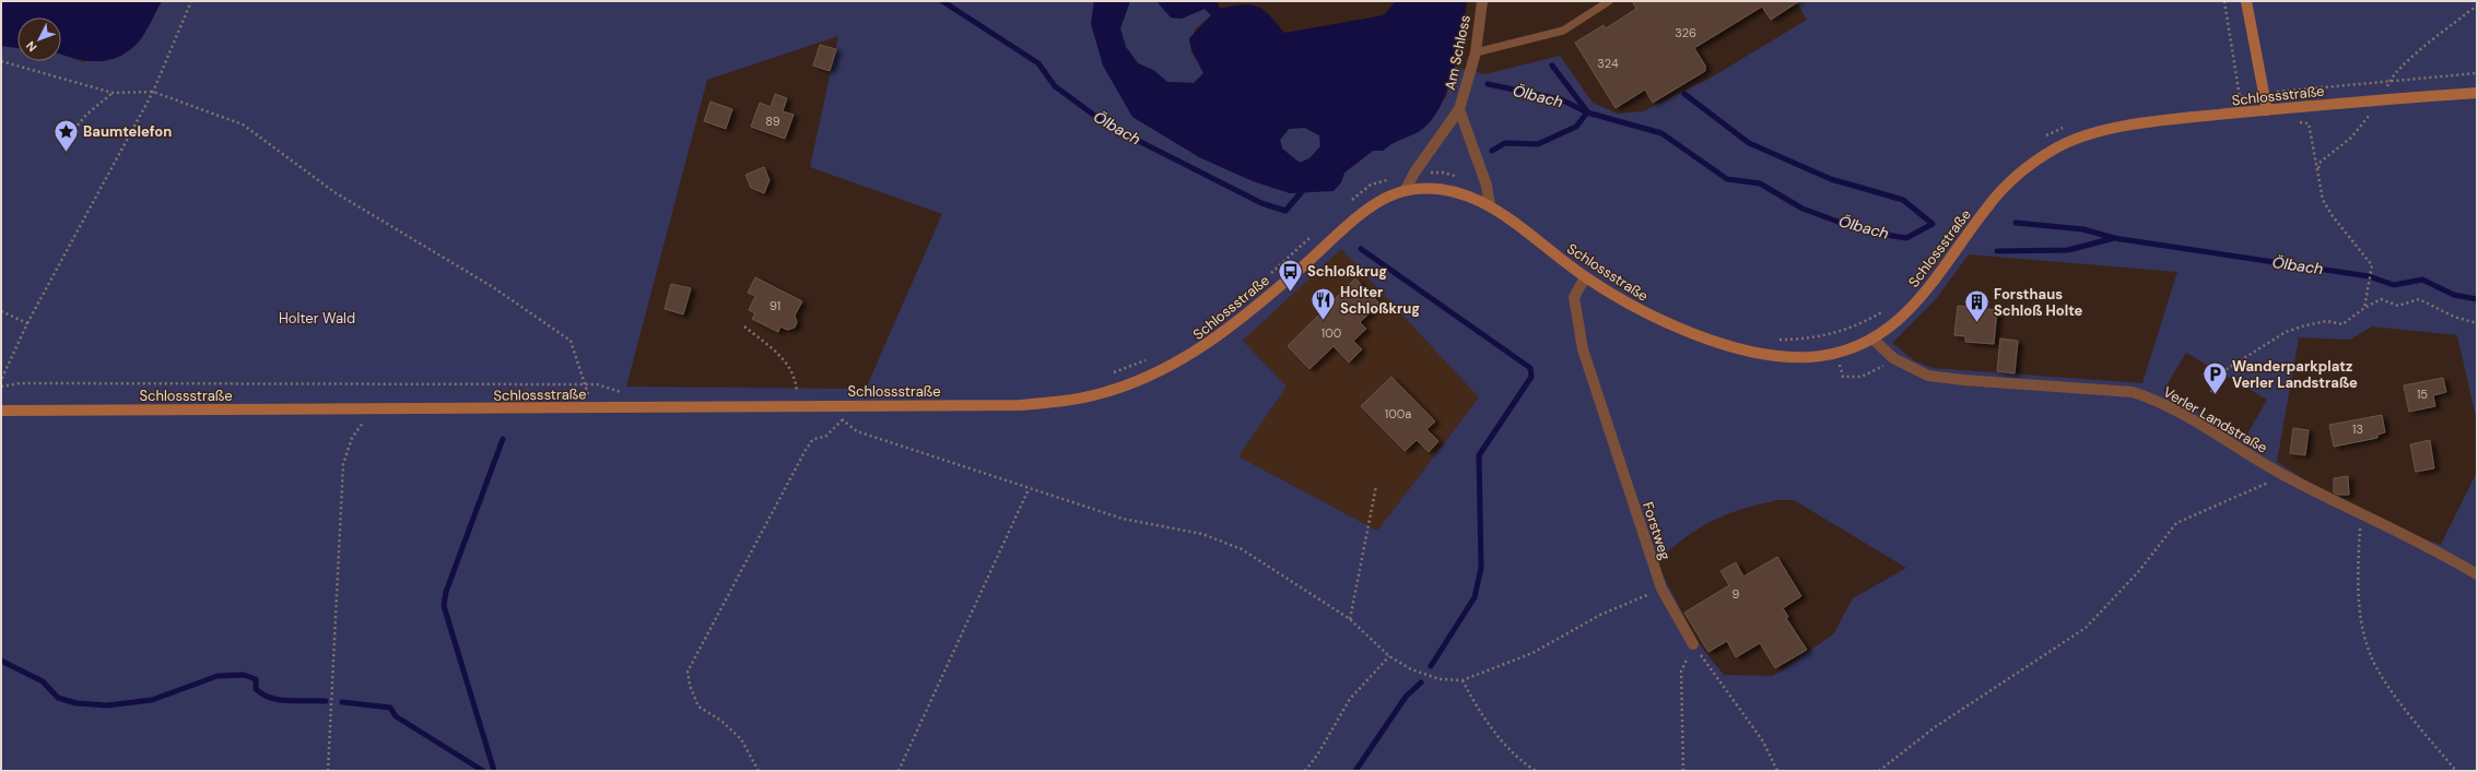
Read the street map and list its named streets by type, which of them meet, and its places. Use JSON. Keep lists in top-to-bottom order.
{
  "streets": {
    "main road": ["Schlossstraße"],
    "street": ["Am Schloss", "Verler Landstraße", "Forstweg"]
  },
  "crossings": [
    ["Am Schloss", "Schlossstraße"],
    ["Schlossstraße", "Verler Landstraße"],
    ["Schlossstraße", "Forstweg"]
  ],
  "water": ["Ölbach"],
  "parks": ["Holter Wald"],
  "places": {
    "place": ["Baumtelefon"],
    "bus stop": ["Schloßkrug"],
    "restaurant": ["Holter Schloßkrug"],
    "building": ["Forsthaus Schloß Holte"],
    "parking": ["Wanderparkplatz Verler Landstraße"]
  },
  "house_numbers": [
    "326",
    "324",
    "89",
    "91",
    "100",
    "15",
    "100a",
    "13",
    "9"
  ],
  "north": "bottom left"
}
